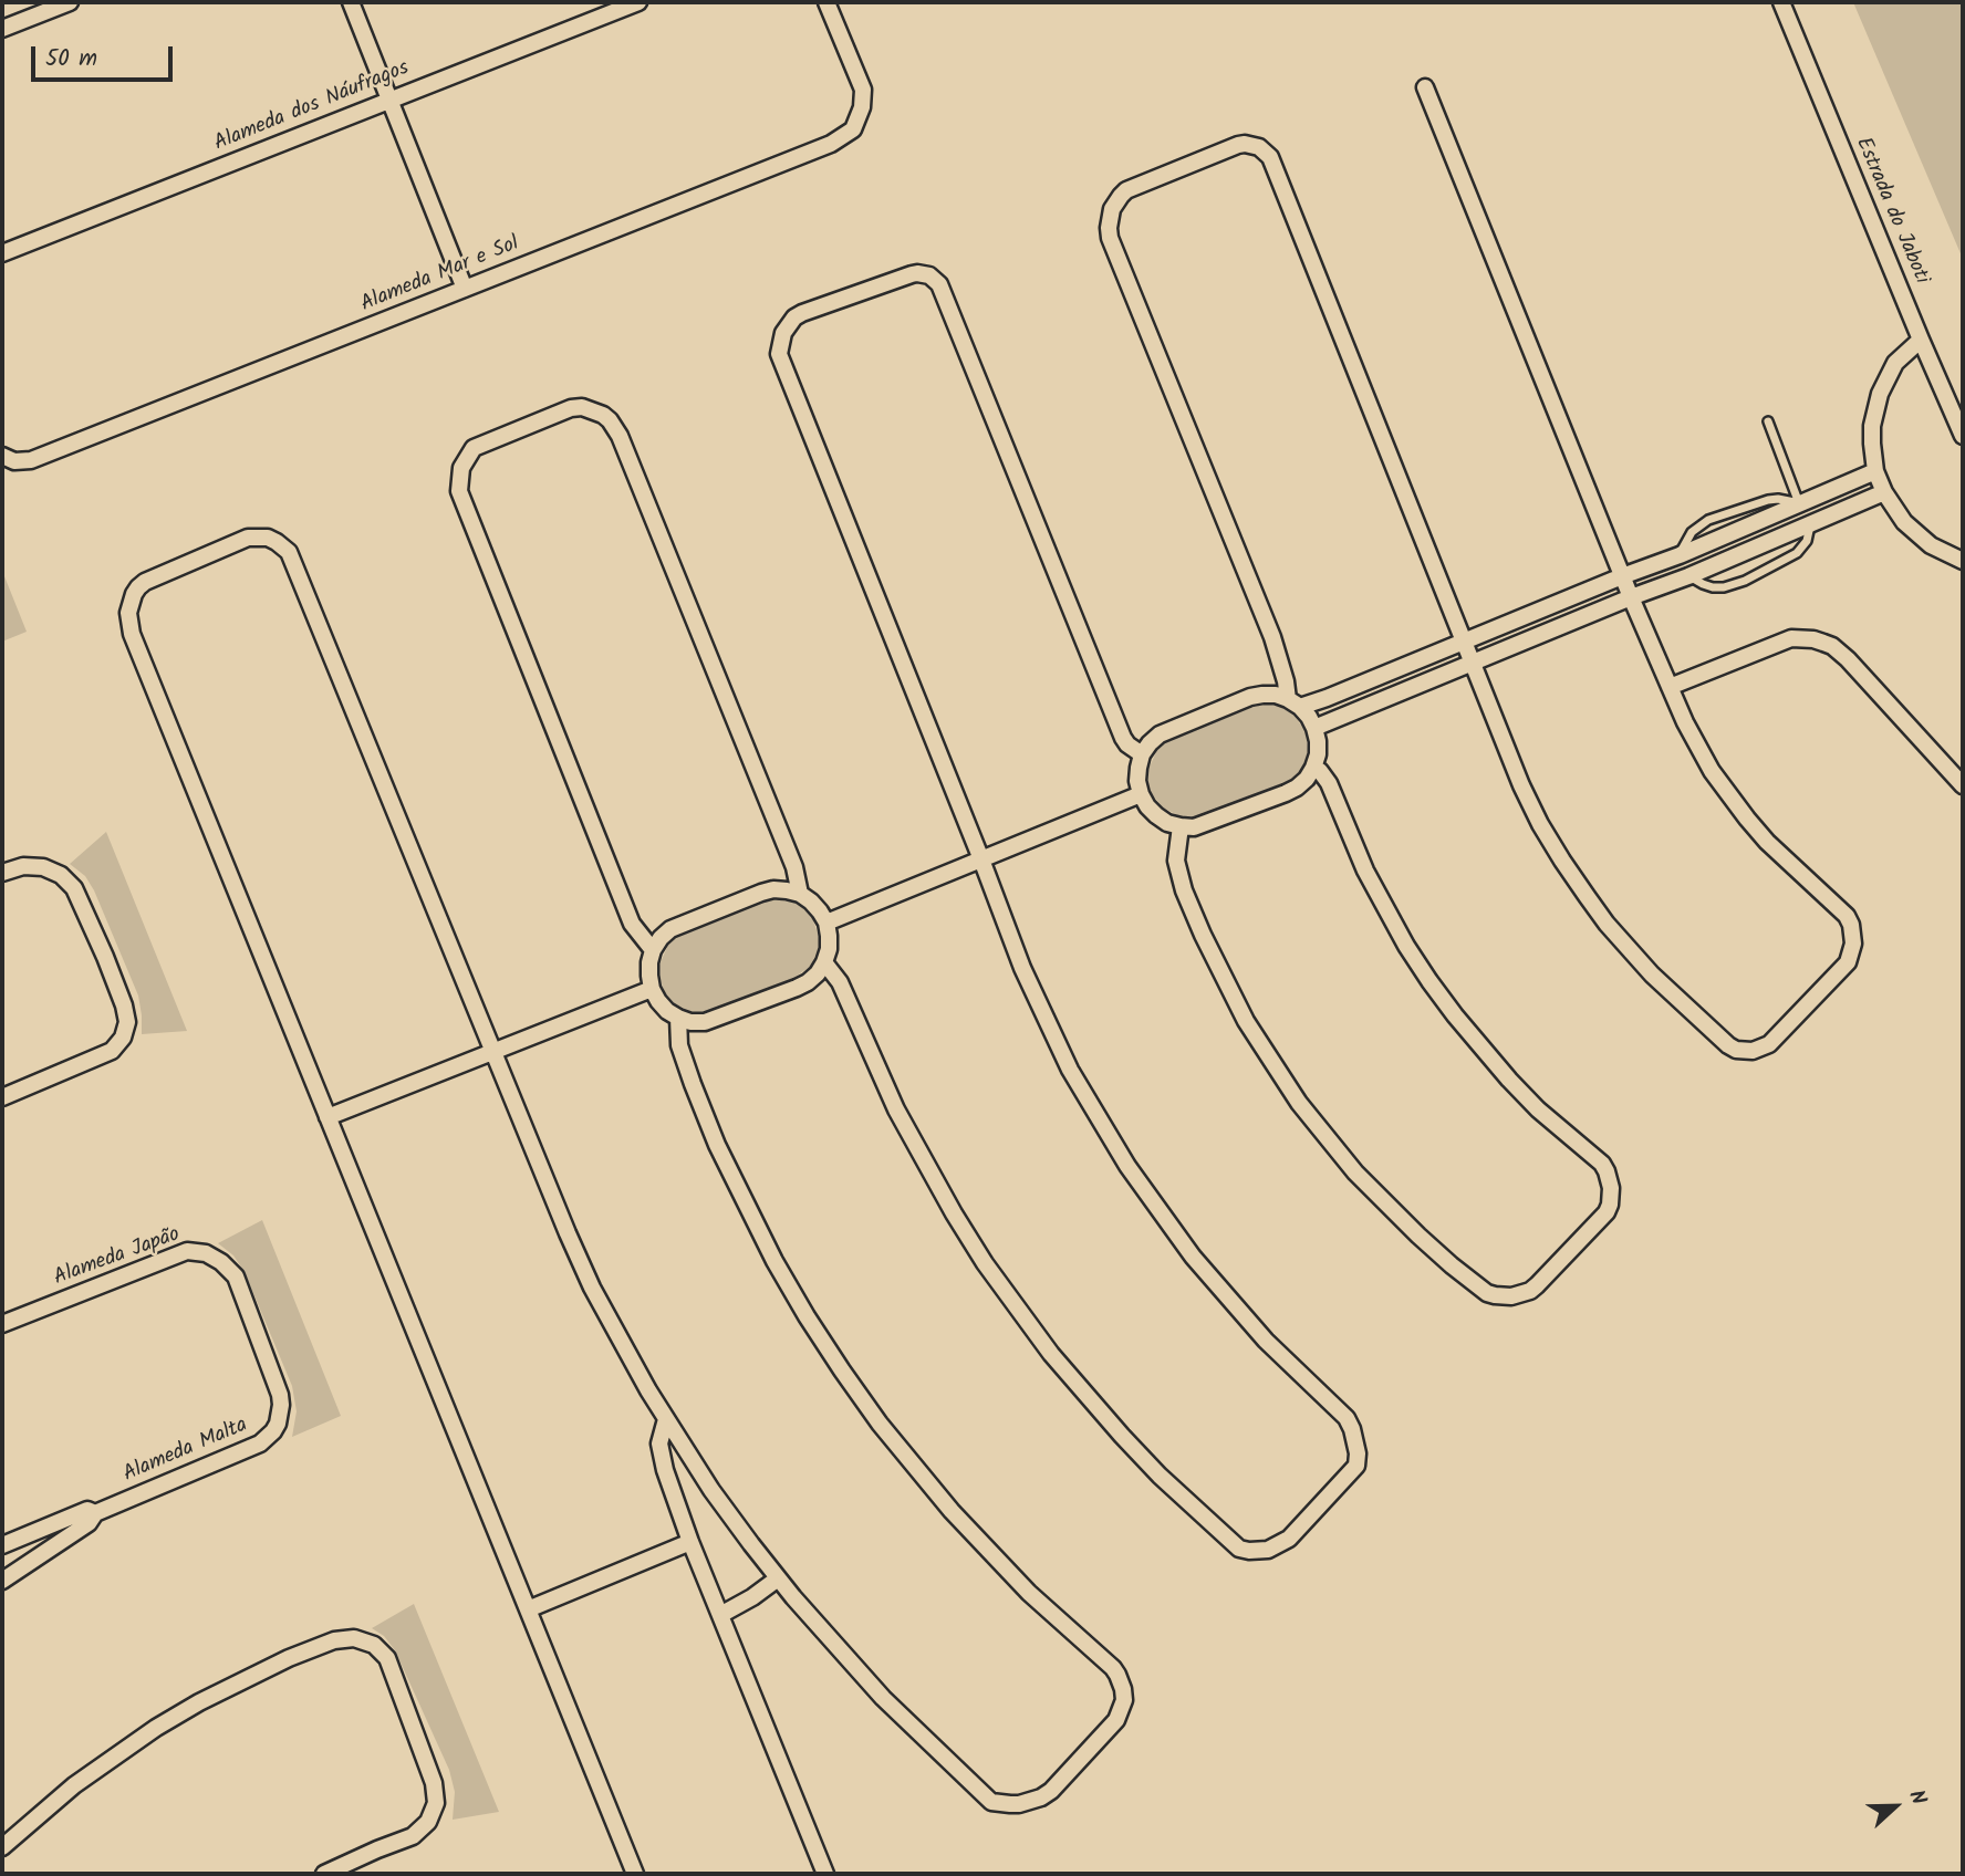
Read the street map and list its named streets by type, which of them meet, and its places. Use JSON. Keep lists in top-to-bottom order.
{
  "streets": {
    "street": [
      "Alameda dos Náufragos",
      "Estrada do Jaboti",
      "Alameda Mar e Sol",
      "Alameda Japão",
      "Alameda Malta"
    ]
  },
  "crossings": [
    ["Alameda Japão", "Alameda Malta"]
  ],
  "scale_bar": "50 m",
  "north": "right"
}
